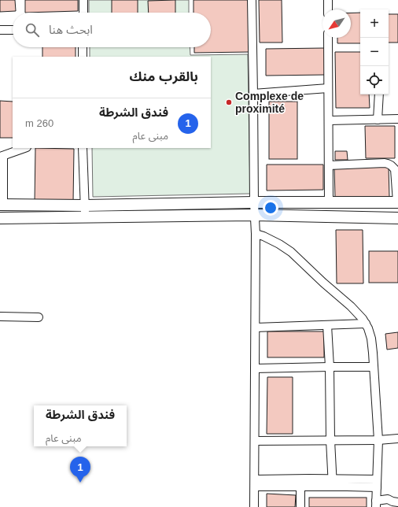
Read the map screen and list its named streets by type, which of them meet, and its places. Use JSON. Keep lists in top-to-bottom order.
{
  "places": ["Complexe de proximité"],
  "north": "bottom left",
  "page": {
    "map_buttons": ["+", "−"],
    "search": "ابحث هنا",
    "heading": "بالقرب منك",
    "list": [
      {
        "mark": "1",
        "name": "فندق الشرطة",
        "note": "مبنى عام",
        "value": "260 m"
      }
    ],
    "popup": ["فندق الشرطة", "مبنى عام"],
    "pins": "1"
  }
}
